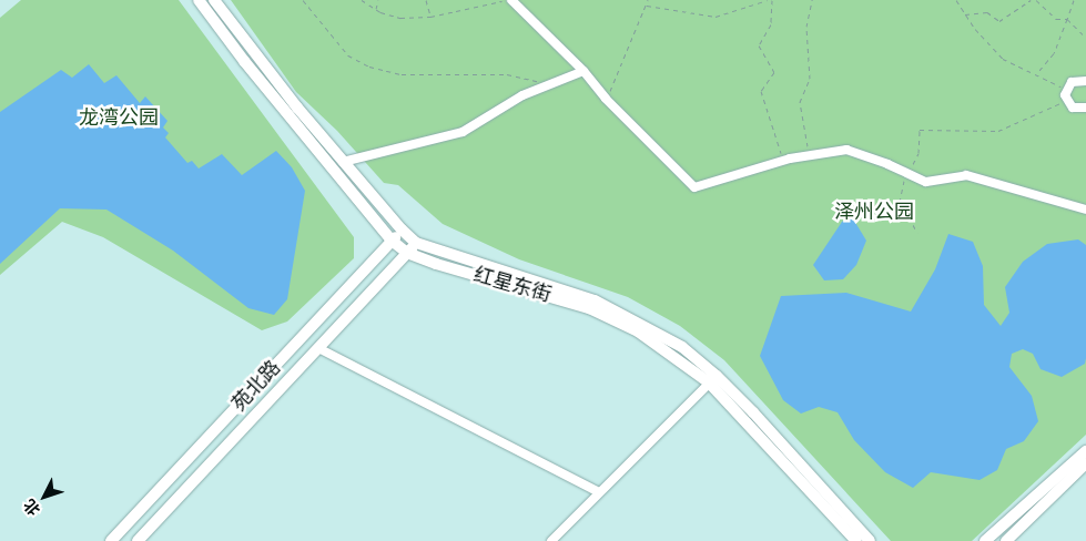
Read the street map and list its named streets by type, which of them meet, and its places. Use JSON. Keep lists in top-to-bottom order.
{
  "streets": {
    "main road": ["红星东街", "苑北路"]
  },
  "crossings": [
    ["红星东街", "苑北路"]
  ],
  "parks": ["龙湾公园", "泽州公园"],
  "north": "bottom left"
}
